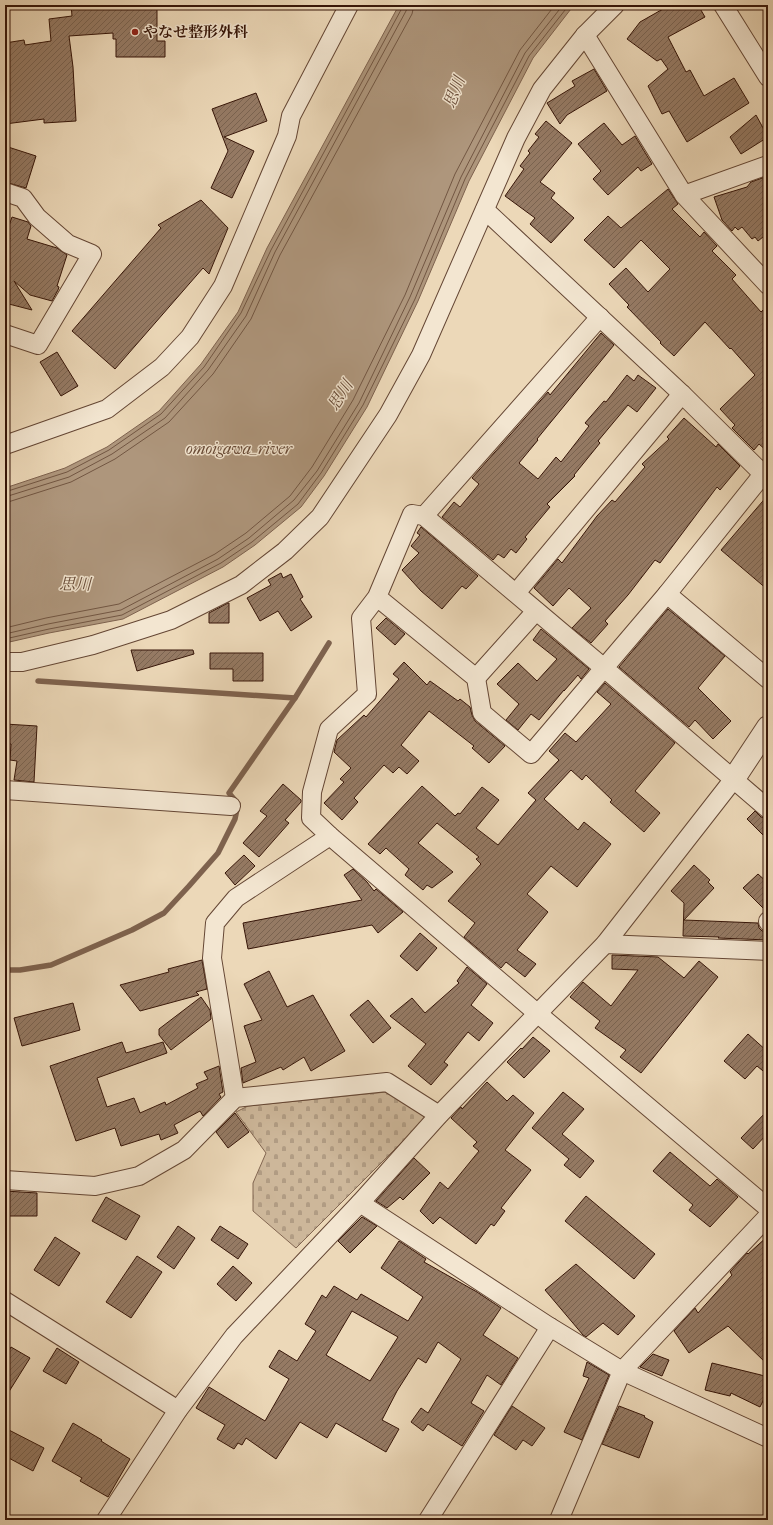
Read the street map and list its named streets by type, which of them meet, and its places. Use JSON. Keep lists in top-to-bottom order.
{
  "water": ["思川", "omoigawa_river"],
  "places": ["やなせ整形外科"]
}
